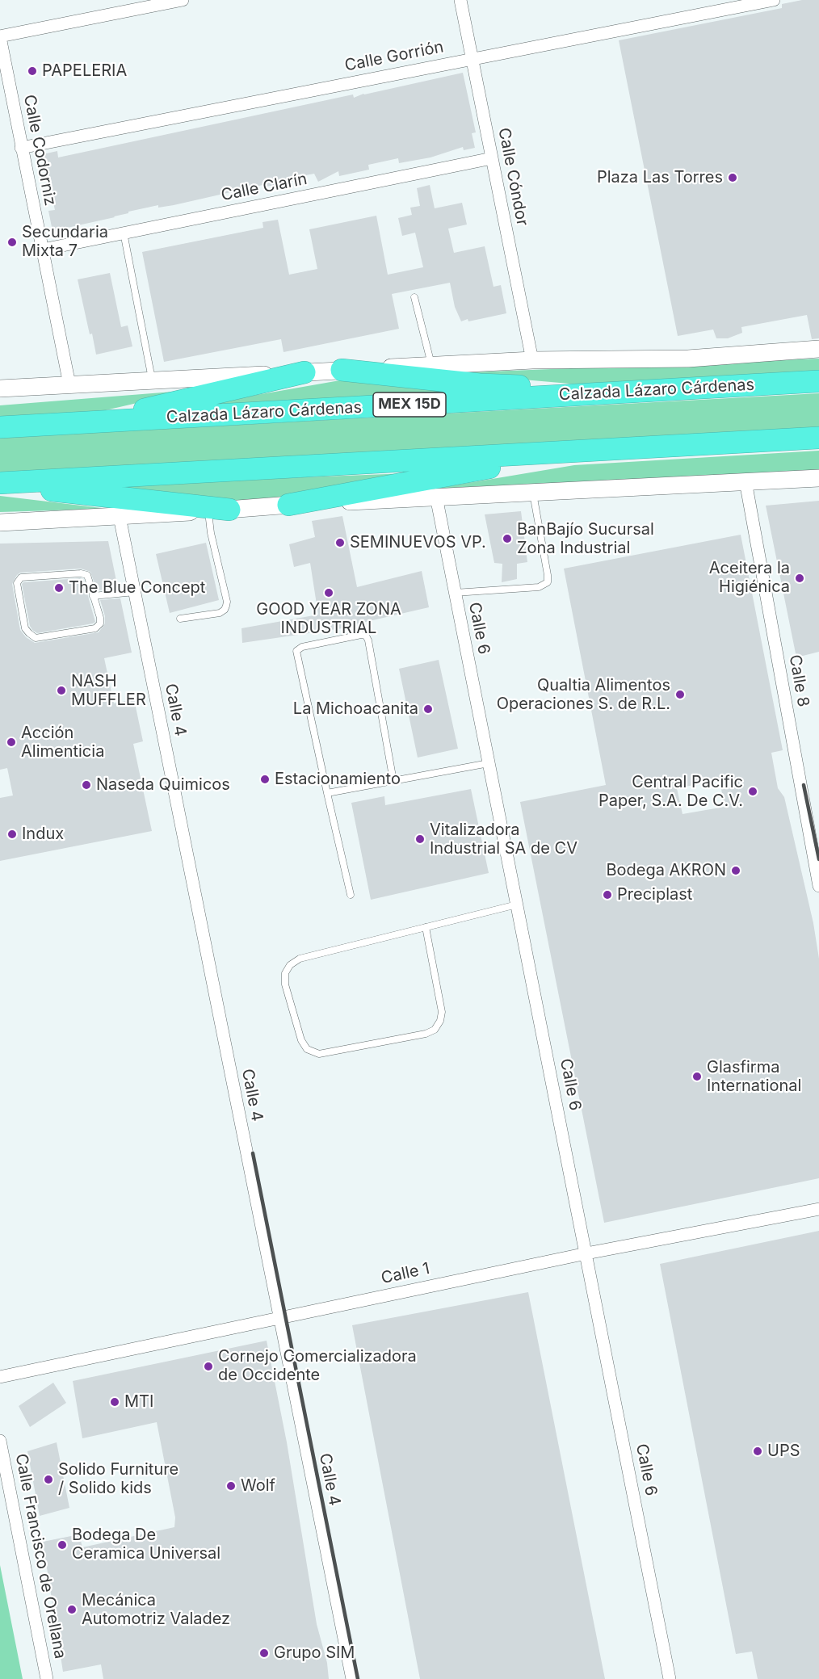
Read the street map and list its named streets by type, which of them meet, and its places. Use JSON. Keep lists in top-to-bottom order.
{
  "streets": {
    "highway": ["Calzada Lázaro Cárdenas", "MEX 15D"],
    "street": [
      "Calle Gorrión",
      "Calle Codorniz",
      "Calle Cóndor",
      "Calle Clarín",
      "Calle 6",
      "Calle 8",
      "Calle 4",
      "Calle 1",
      "Calle Francisco de Orellana"
    ]
  },
  "crossings": [
    ["Calle Gorrión", "Calle Codorniz"],
    ["Calle Gorrión", "Calle Cóndor"],
    ["Calle Codorniz", "Calle Clarín"],
    ["Calle Codorniz", "Calzada Lázaro Cárdenas"],
    ["Calle Cóndor", "Calle Clarín"],
    ["Calle Cóndor", "Calzada Lázaro Cárdenas"],
    ["Calle 6", "Calle 1"],
    ["Calle 4", "Calle 1"]
  ],
  "places": [
    "PAPELERIA",
    "Plaza Las Torres",
    "Secundaria Mixta 7",
    "BanBajío Sucursal Zona Industrial",
    "SEMINUEVOS VP.",
    "Aceitera la Higiénica",
    "The Blue Concept",
    "GOOD YEAR ZONA INDUSTRIAL",
    "NASH MUFFLER",
    "Qualtia Alimentos Operaciones S. de R.L.",
    "La Michoacanita",
    "Acción Alimenticia",
    "Estacionamiento",
    "Naseda Quimicos",
    "Central Pacific Paper, S.A. De C.V.",
    "Indux",
    "Vitalizadora Industrial SA de CV",
    "Bodega AKRON",
    "Preciplast",
    "Glasfirma International",
    "Cornejo Comercializadora de Occidente",
    "MTI",
    "UPS",
    "Solido Furniture / Solido kids",
    "Wolf",
    "Bodega De Ceramica Universal",
    "Mecánica Automotriz Valadez",
    "Grupo SIM"
  ]
}
